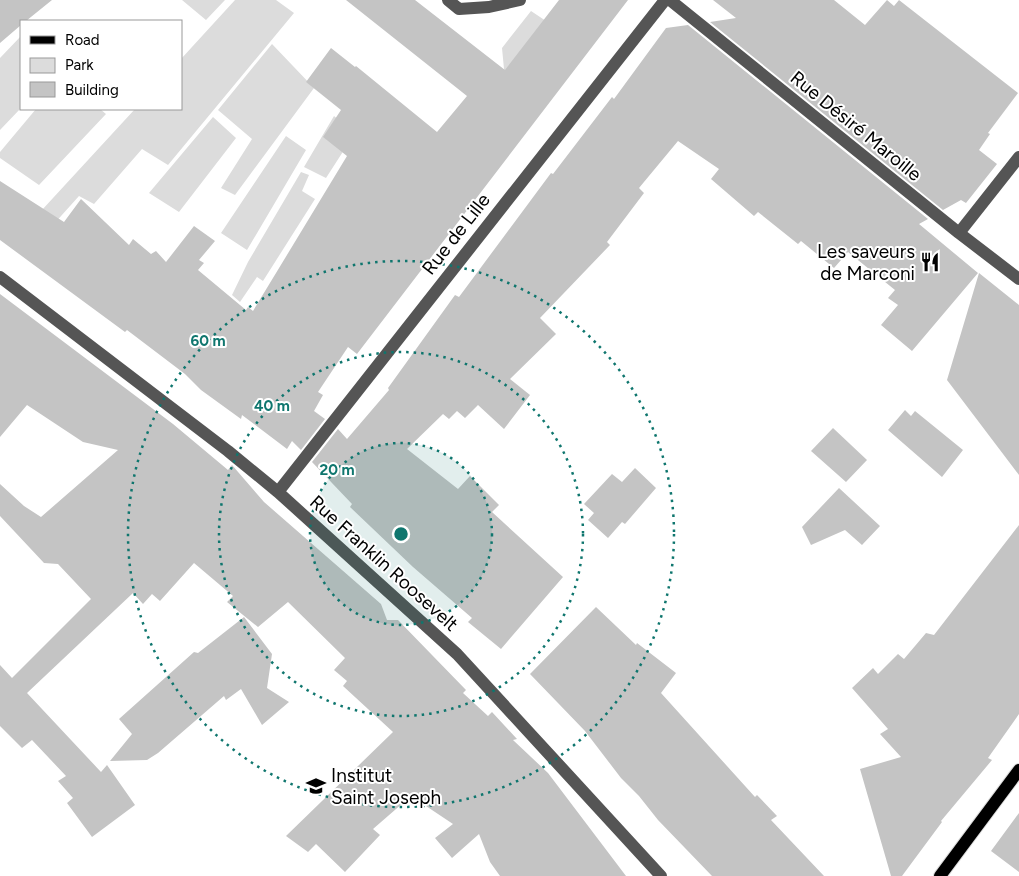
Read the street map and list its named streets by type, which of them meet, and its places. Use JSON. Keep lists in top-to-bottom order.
{
  "streets": {
    "street": ["Rue Désiré Maroille", "Rue de Lille", "Rue Franklin Roosevelt"]
  },
  "crossings": [
    ["Rue de Lille", "Rue Franklin Roosevelt"]
  ],
  "places": {
    "restaurant": ["Les saveurs de Marconi"],
    "school or university": ["Institut Saint Joseph"]
  },
  "legend": ["Road", "Park", "Building"],
  "rings": ["60 m", "40 m", "20 m"]
}
